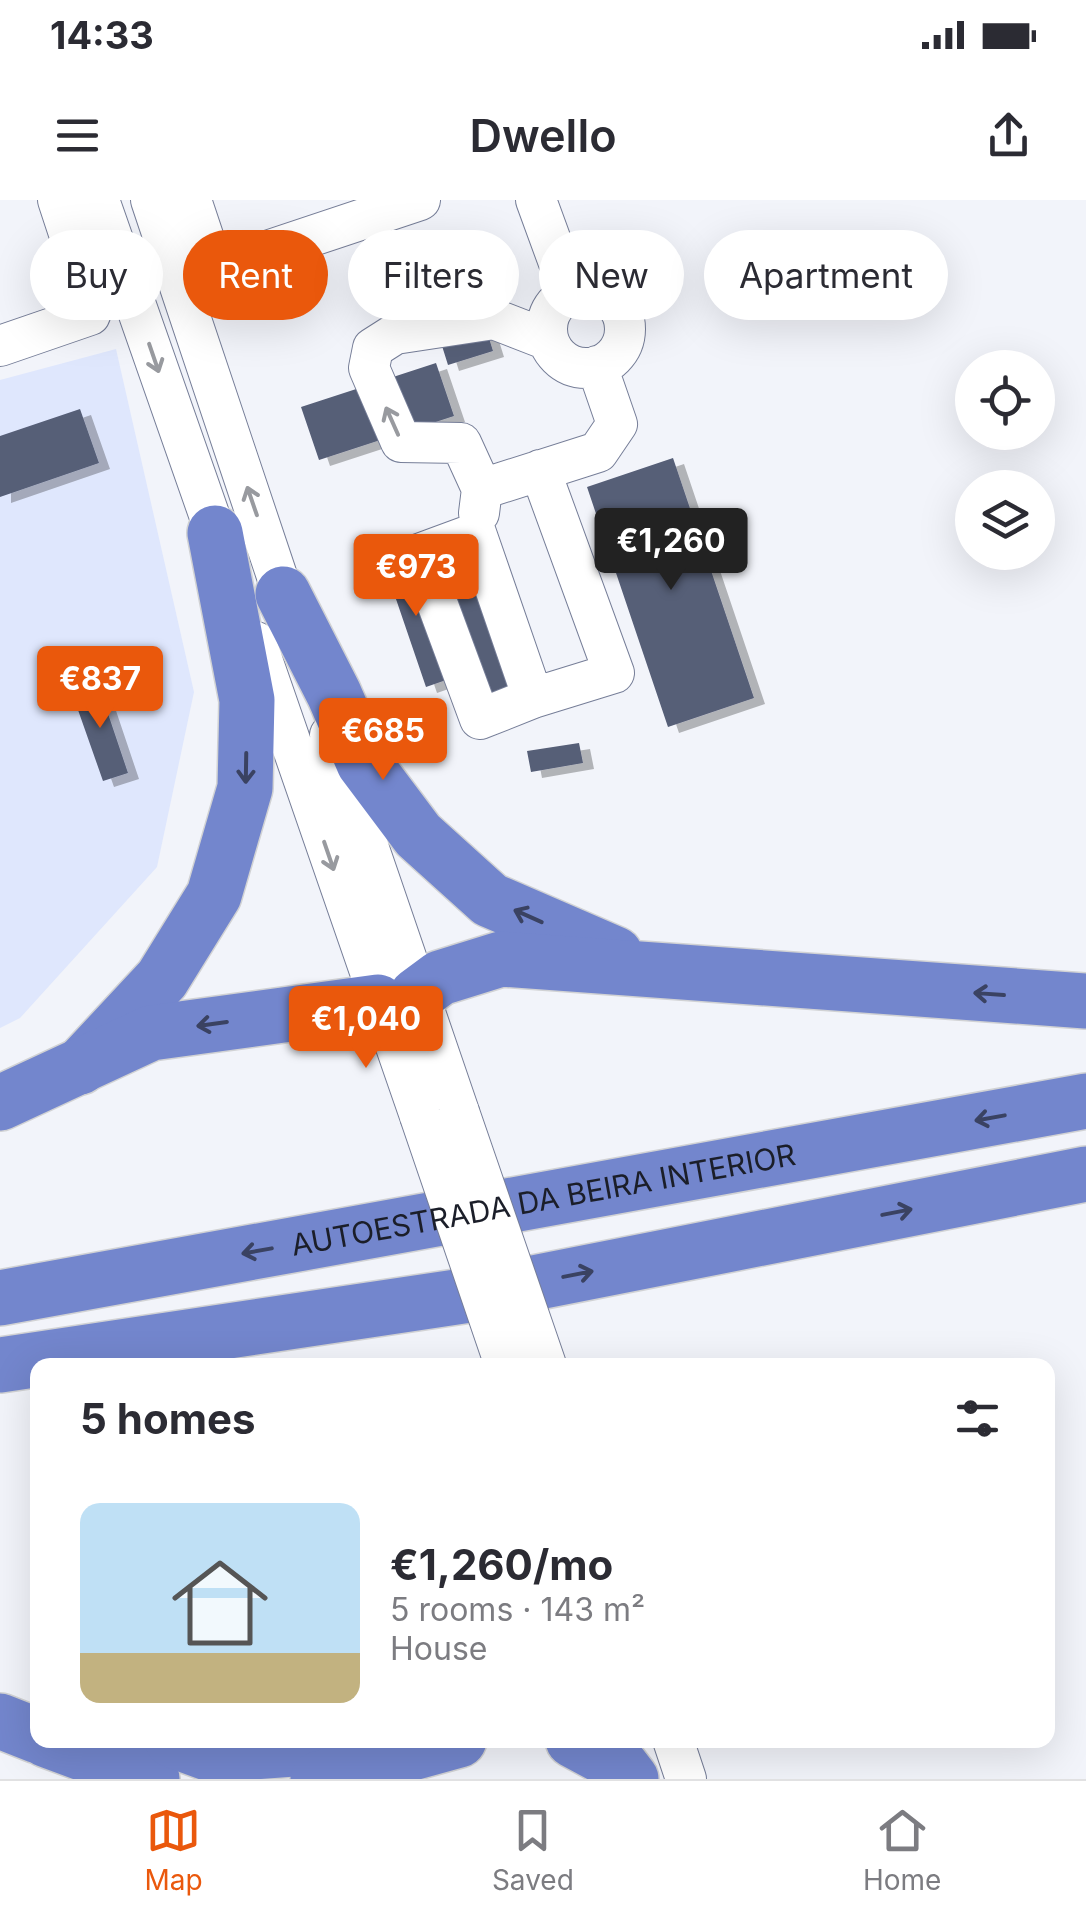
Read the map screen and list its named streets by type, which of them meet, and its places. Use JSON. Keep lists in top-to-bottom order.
{
  "streets": {
    "highway": ["AUTOESTRADA DA BEIRA INTERIOR"]
  },
  "page": {
    "status": "14:33",
    "header": "Dwello",
    "chip": [
      "Buy",
      "Rent",
      "Filters",
      "New",
      "Apartment"
    ],
    "price": [
      "€1,260",
      "€973",
      "€837",
      "€685",
      "€1,040"
    ],
    "heading": "5 homes",
    "list": [
      {
        "name": "€1,260/mo",
        "note": "5 rooms · 143 m² · House"
      }
    ],
    "tabs": ["Map", "Saved", "Home"]
  }
}
